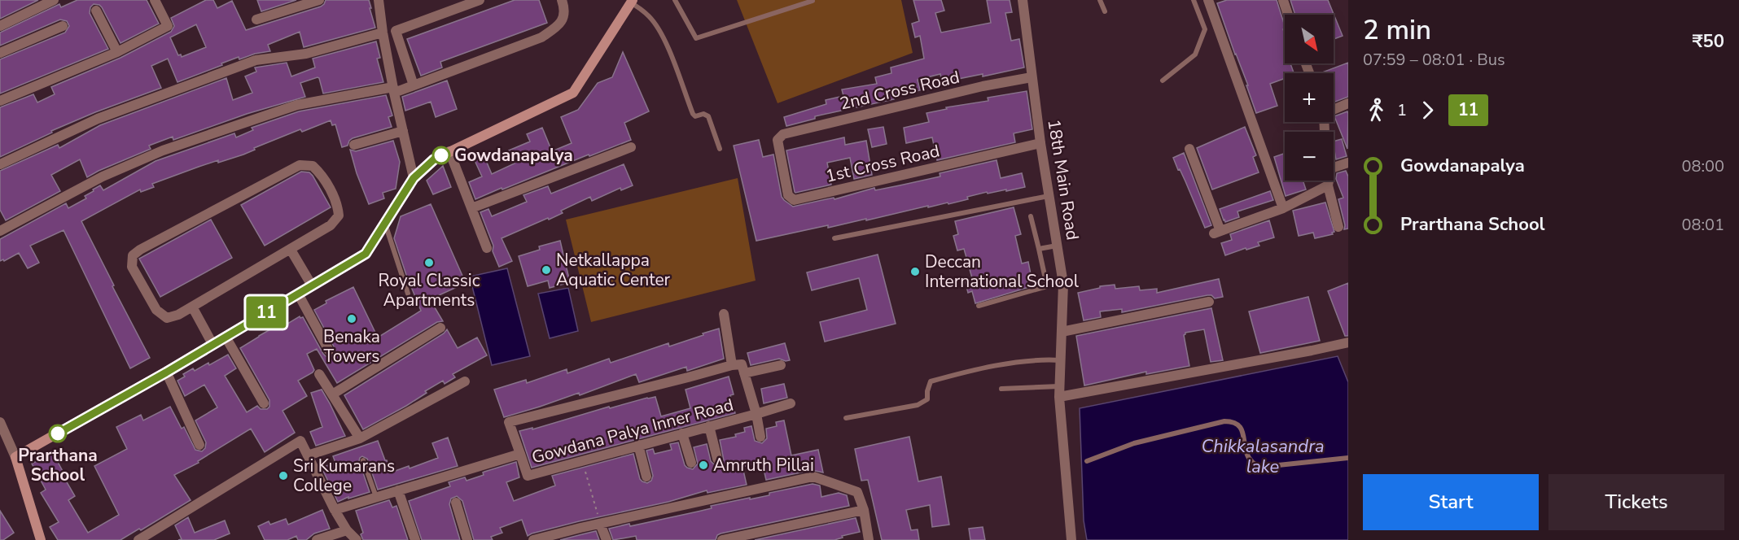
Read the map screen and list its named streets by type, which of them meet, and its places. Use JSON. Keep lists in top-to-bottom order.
{
  "streets": {
    "street": [
      "2nd Cross Road",
      "1st Cross Road",
      "18th Main Road",
      "Gowdana Palya Inner Road"
    ]
  },
  "crossings": [
    ["2nd Cross Road", "1st Cross Road"],
    ["2nd Cross Road", "18th Main Road"],
    ["1st Cross Road", "18th Main Road"]
  ],
  "water": ["Chikkalasandra lake"],
  "places": [
    "Gowdanapalya",
    "Royal Classic Apartments",
    "Netkallappa Aquatic Center",
    "Deccan International School",
    "Benaka Towers",
    "Prarthana School",
    "Amruth Pillai",
    "Sri Kumarans College"
  ],
  "lines": ["bus line 11"],
  "north": "bottom right",
  "page": {
    "on_map": "11",
    "heading": ["2 min", "07:59 – 08:01 · Bus", "₹50"],
    "map_buttons": ["+", "−"],
    "legs": ["1", "11"],
    "list": [
      {
        "name": "Gowdanapalya",
        "value": "08:00"
      },
      {
        "name": "Prarthana School",
        "value": "08:01"
      }
    ],
    "buttons": ["Start", "Tickets"]
  }
}
